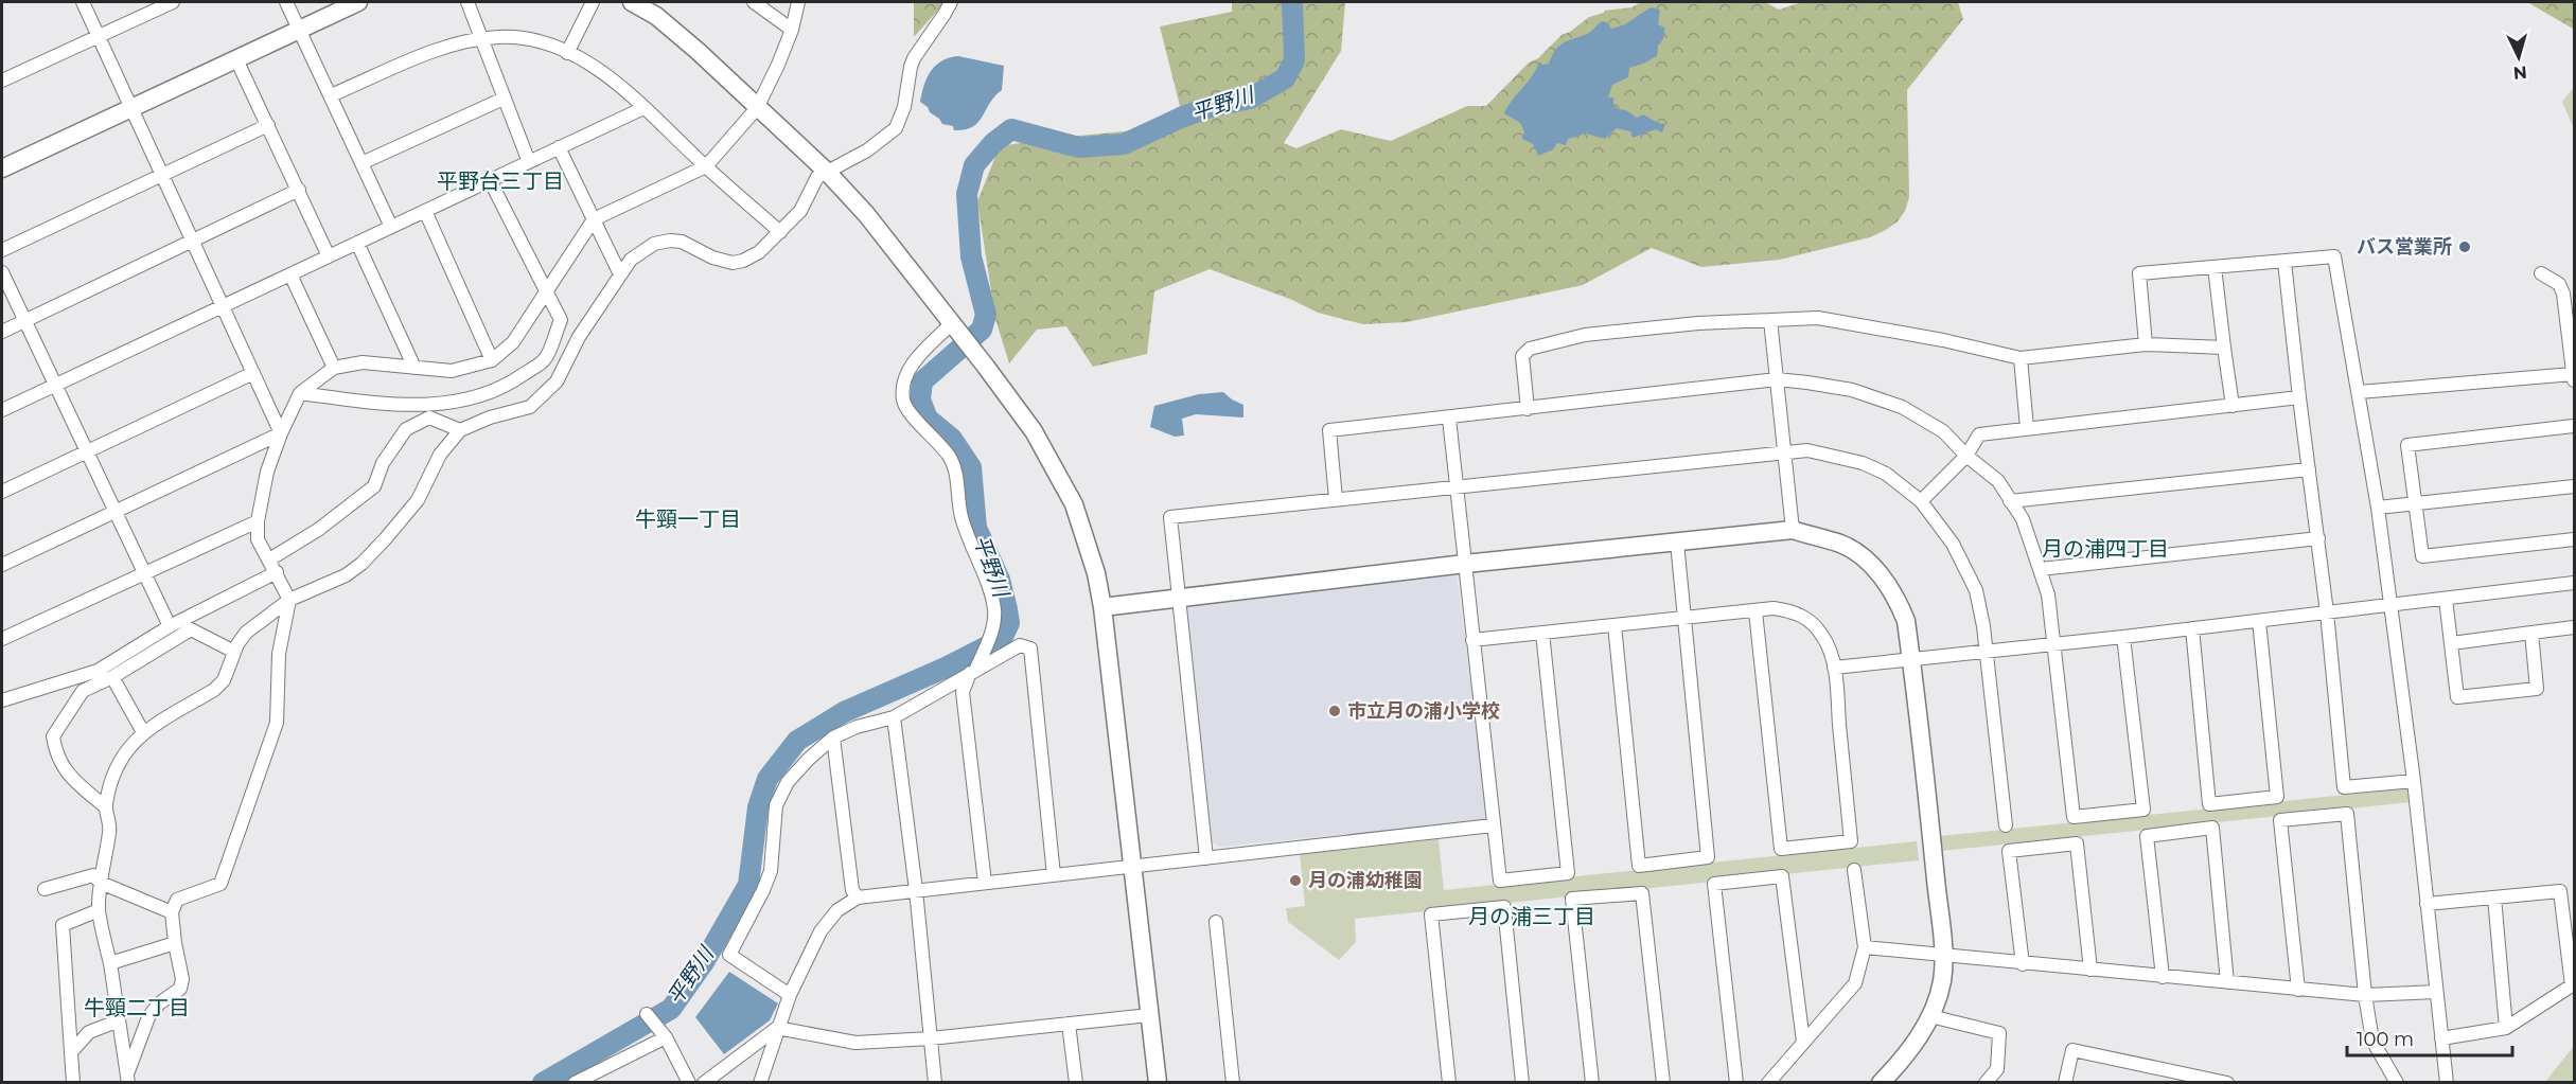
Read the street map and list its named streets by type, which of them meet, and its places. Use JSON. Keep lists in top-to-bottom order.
{
  "districts": [
    "平野台三丁目",
    "牛頸一丁目",
    "月の浦四丁目",
    "月の浦三丁目",
    "牛頸二丁目"
  ],
  "water": ["平野川"],
  "places": ["バス営業所", "市立月の浦小学校", "月の浦幼稚園"],
  "scale_bar": "100 m",
  "north": "bottom"
}
